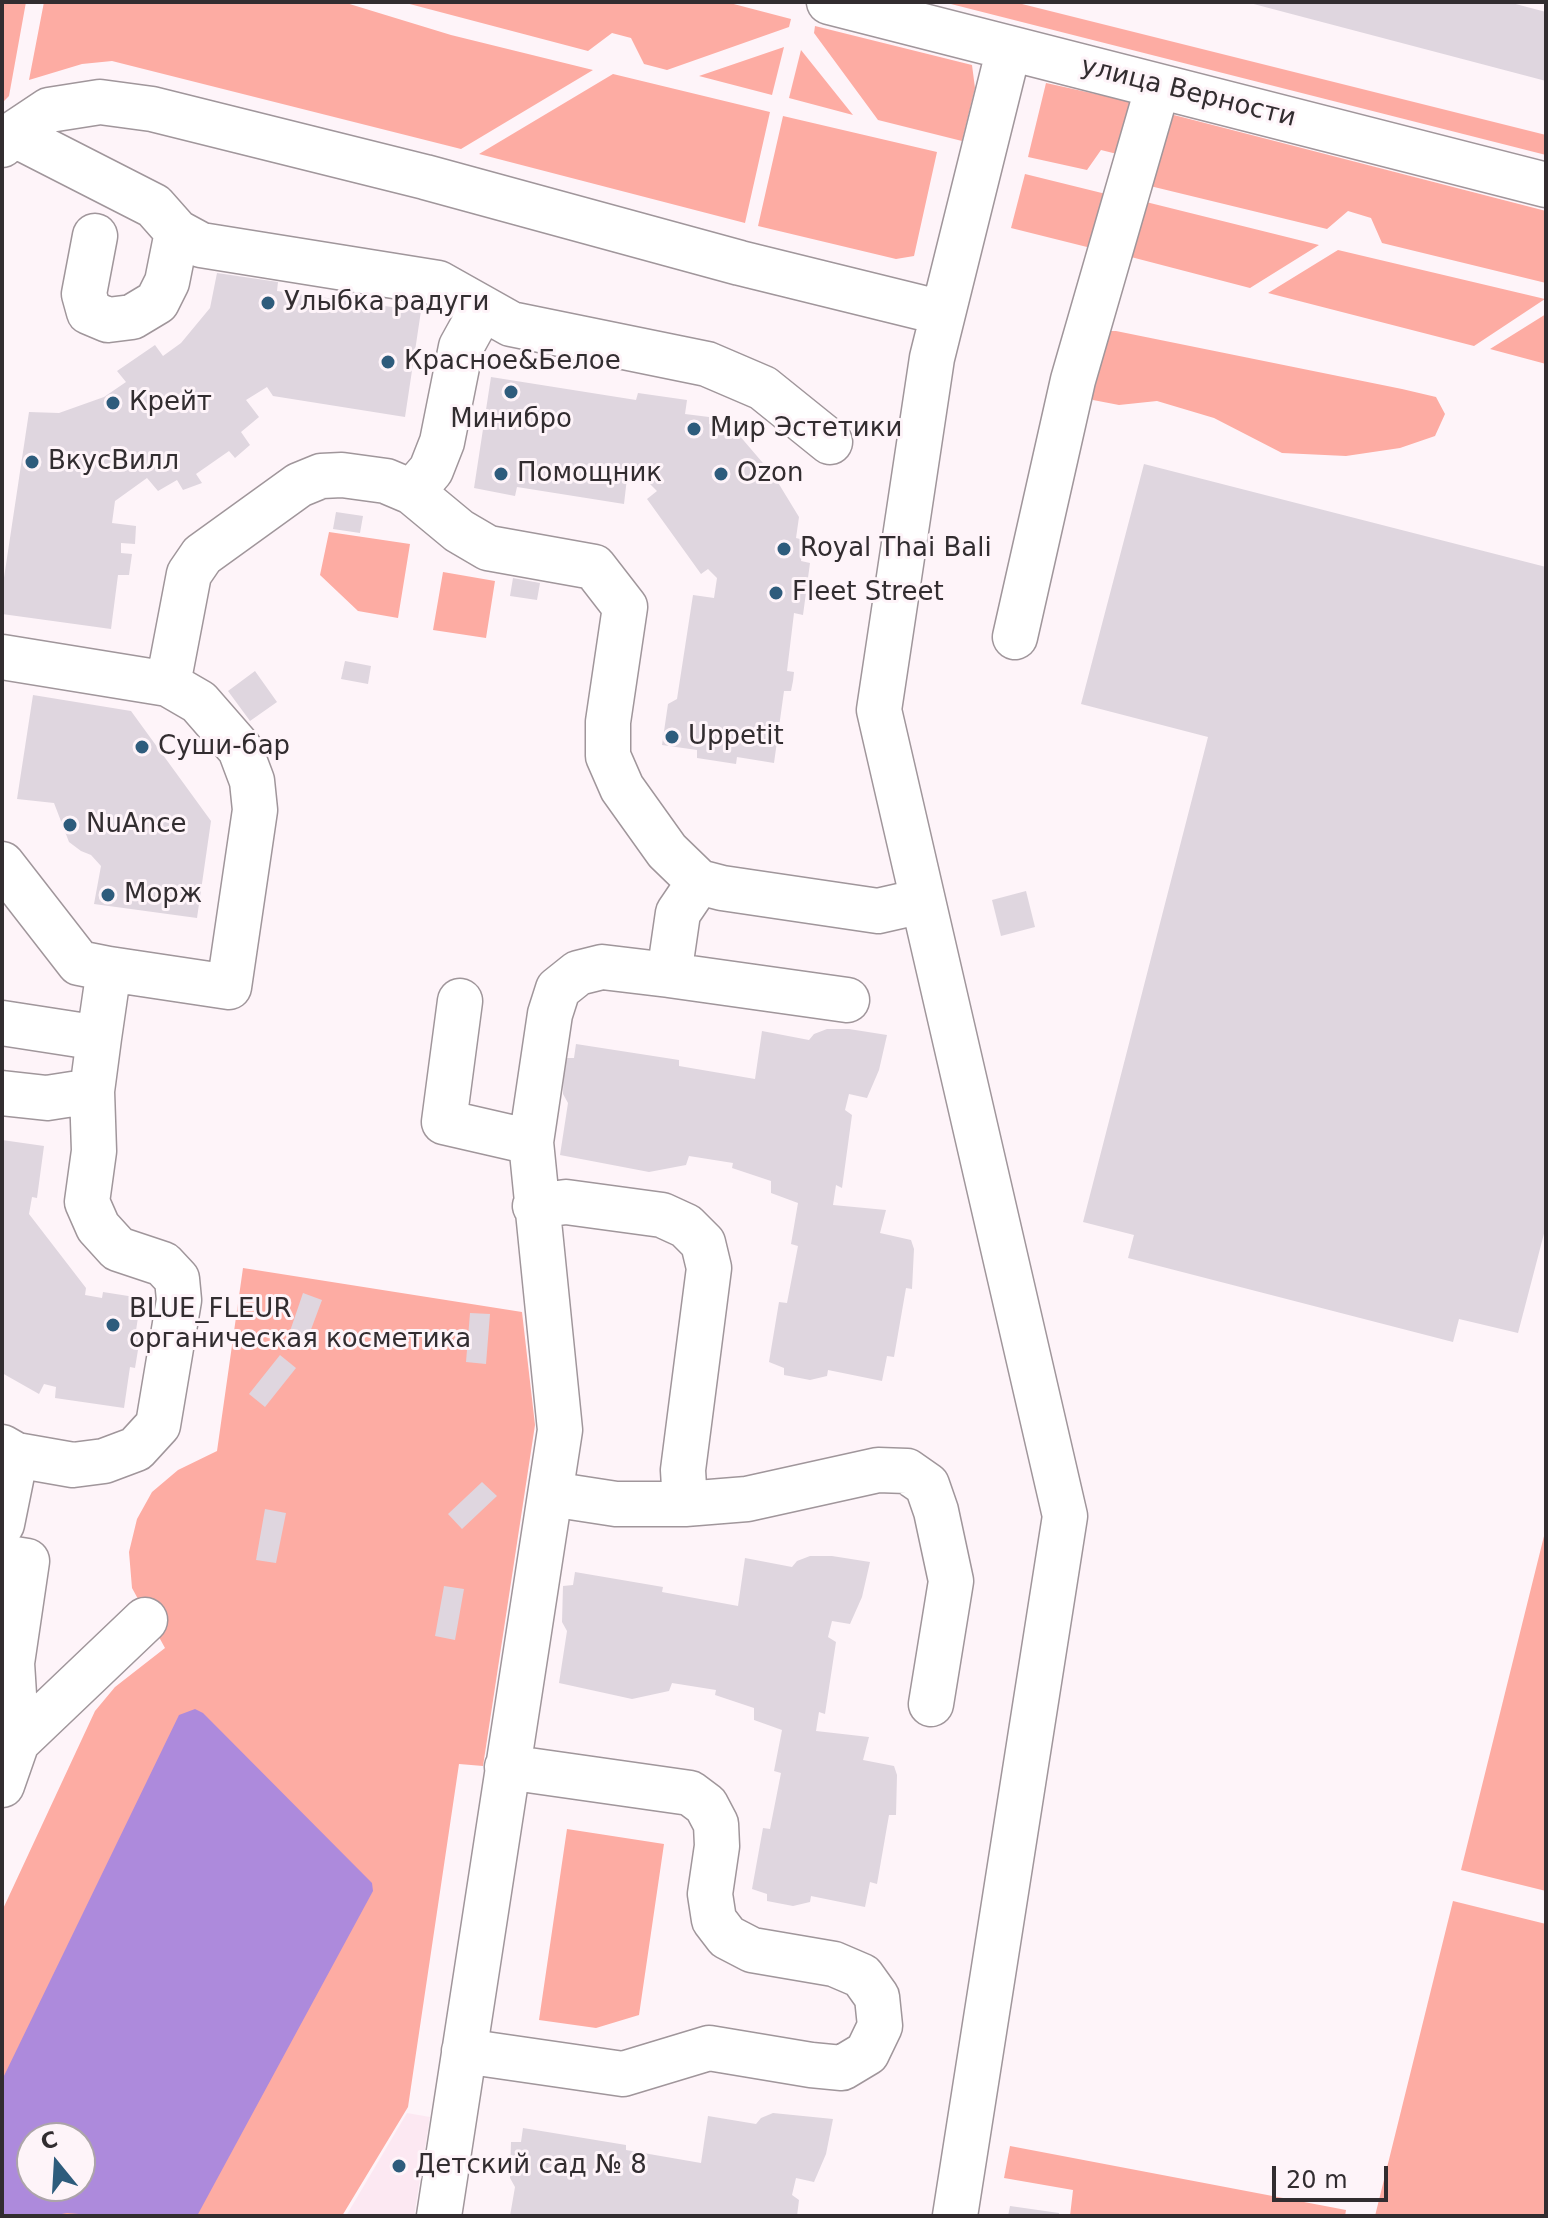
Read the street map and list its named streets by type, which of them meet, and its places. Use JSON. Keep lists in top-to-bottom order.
{
  "streets": {
    "street": ["улица Верности"]
  },
  "places": [
    "Улыбка радуги",
    "Красное&Белое",
    "Минибро",
    "Крейт",
    "Мир Эстетики",
    "ВкусВилл",
    "Помощник",
    "Ozon",
    "Royal Thai Bali",
    "Fleet Street",
    "Uppetit",
    "Суши-бар",
    "NuAnce",
    "Морж",
    "BLUE_FLEUR органическая косметика",
    "Детский сад № 8"
  ],
  "scale_bar": "20 m",
  "north": "top"
}
